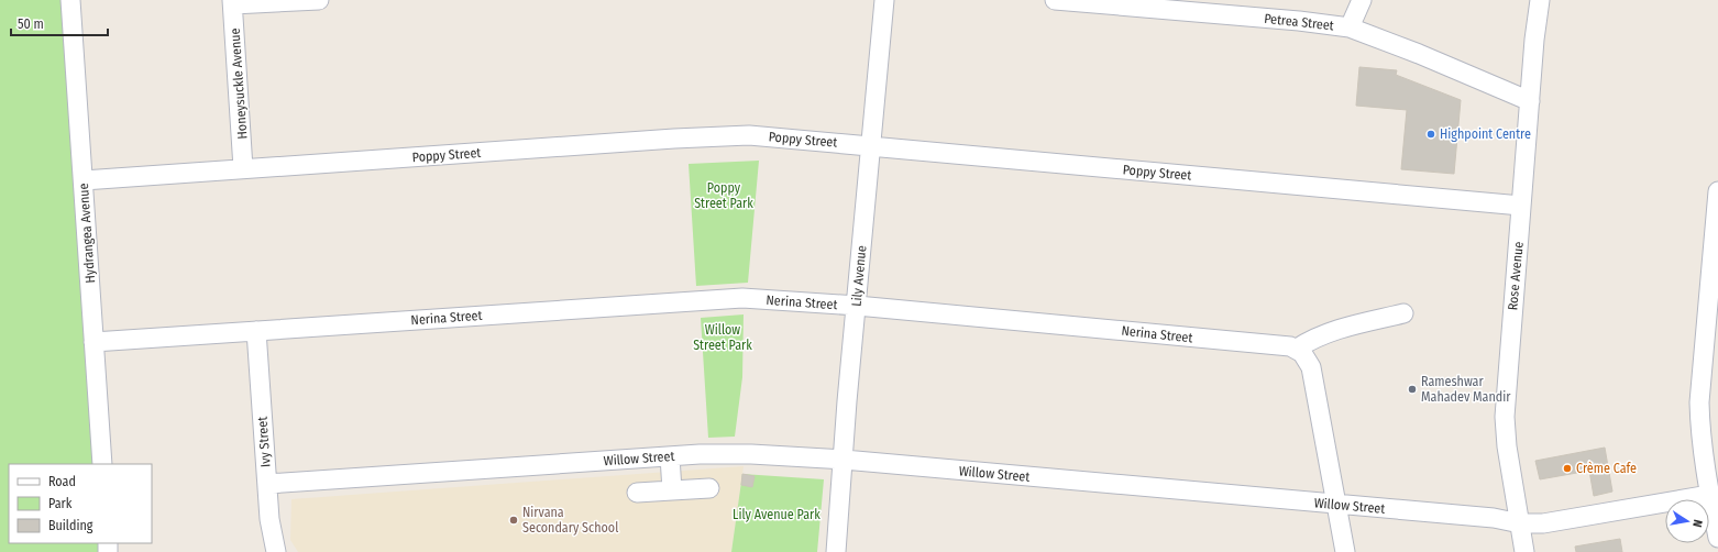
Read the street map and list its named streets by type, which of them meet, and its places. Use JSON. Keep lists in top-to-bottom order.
{
  "streets": {
    "street": [
      "Petrea Street",
      "Honeysuckle Avenue",
      "Poppy Street",
      "Hydrangea Avenue",
      "Lily Avenue",
      "Rose Avenue",
      "Nerina Street",
      "Ivy Street",
      "Willow Street"
    ]
  },
  "crossings": [
    ["Petrea Street", "Rose Avenue"],
    ["Honeysuckle Avenue", "Poppy Street"],
    ["Poppy Street", "Hydrangea Avenue"],
    ["Poppy Street", "Lily Avenue"],
    ["Poppy Street", "Rose Avenue"],
    ["Hydrangea Avenue", "Nerina Street"],
    ["Lily Avenue", "Nerina Street"],
    ["Lily Avenue", "Willow Street"],
    ["Rose Avenue", "Willow Street"],
    ["Nerina Street", "Ivy Street"],
    ["Ivy Street", "Willow Street"]
  ],
  "parks": ["Poppy Street Park", "Willow Street Park", "Lily Avenue Park"],
  "places": [
    "Highpoint Centre",
    "Rameshwar Mahadev Mandir",
    "Crème Cafe",
    "Nirvana Secondary School"
  ],
  "legend": ["Road", "Park", "Building"],
  "scale_bar": "50 m",
  "north": "right"
}
